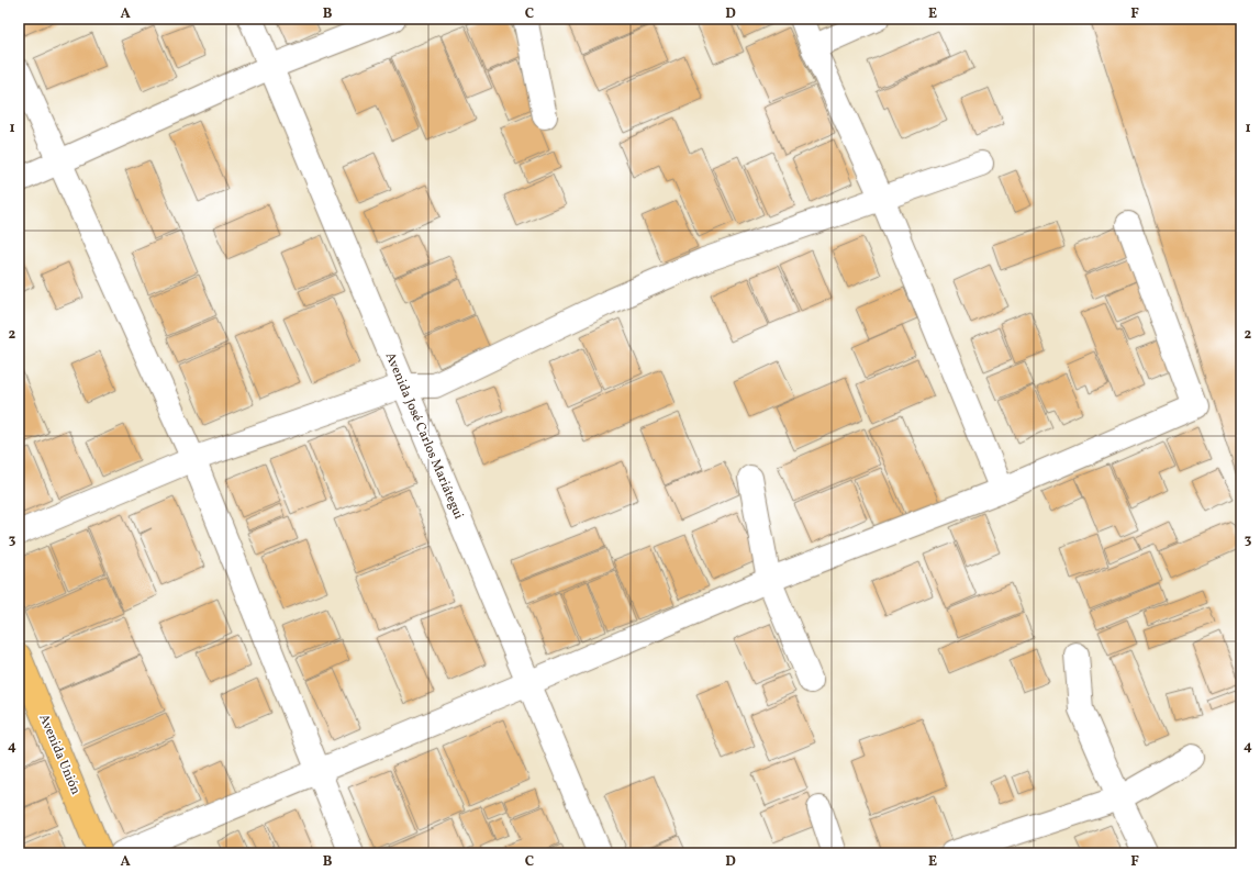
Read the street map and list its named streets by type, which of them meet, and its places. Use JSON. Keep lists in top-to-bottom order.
{
  "streets": {
    "main road": ["Avenida Unión"],
    "street": ["Avenida José Carlos Mariátegui"]
  },
  "grid": {
    "columns": [
      "A",
      "B",
      "C",
      "D",
      "E",
      "F"
    ],
    "rows": [
      "1",
      "2",
      "3",
      "4"
    ]
  }
}
